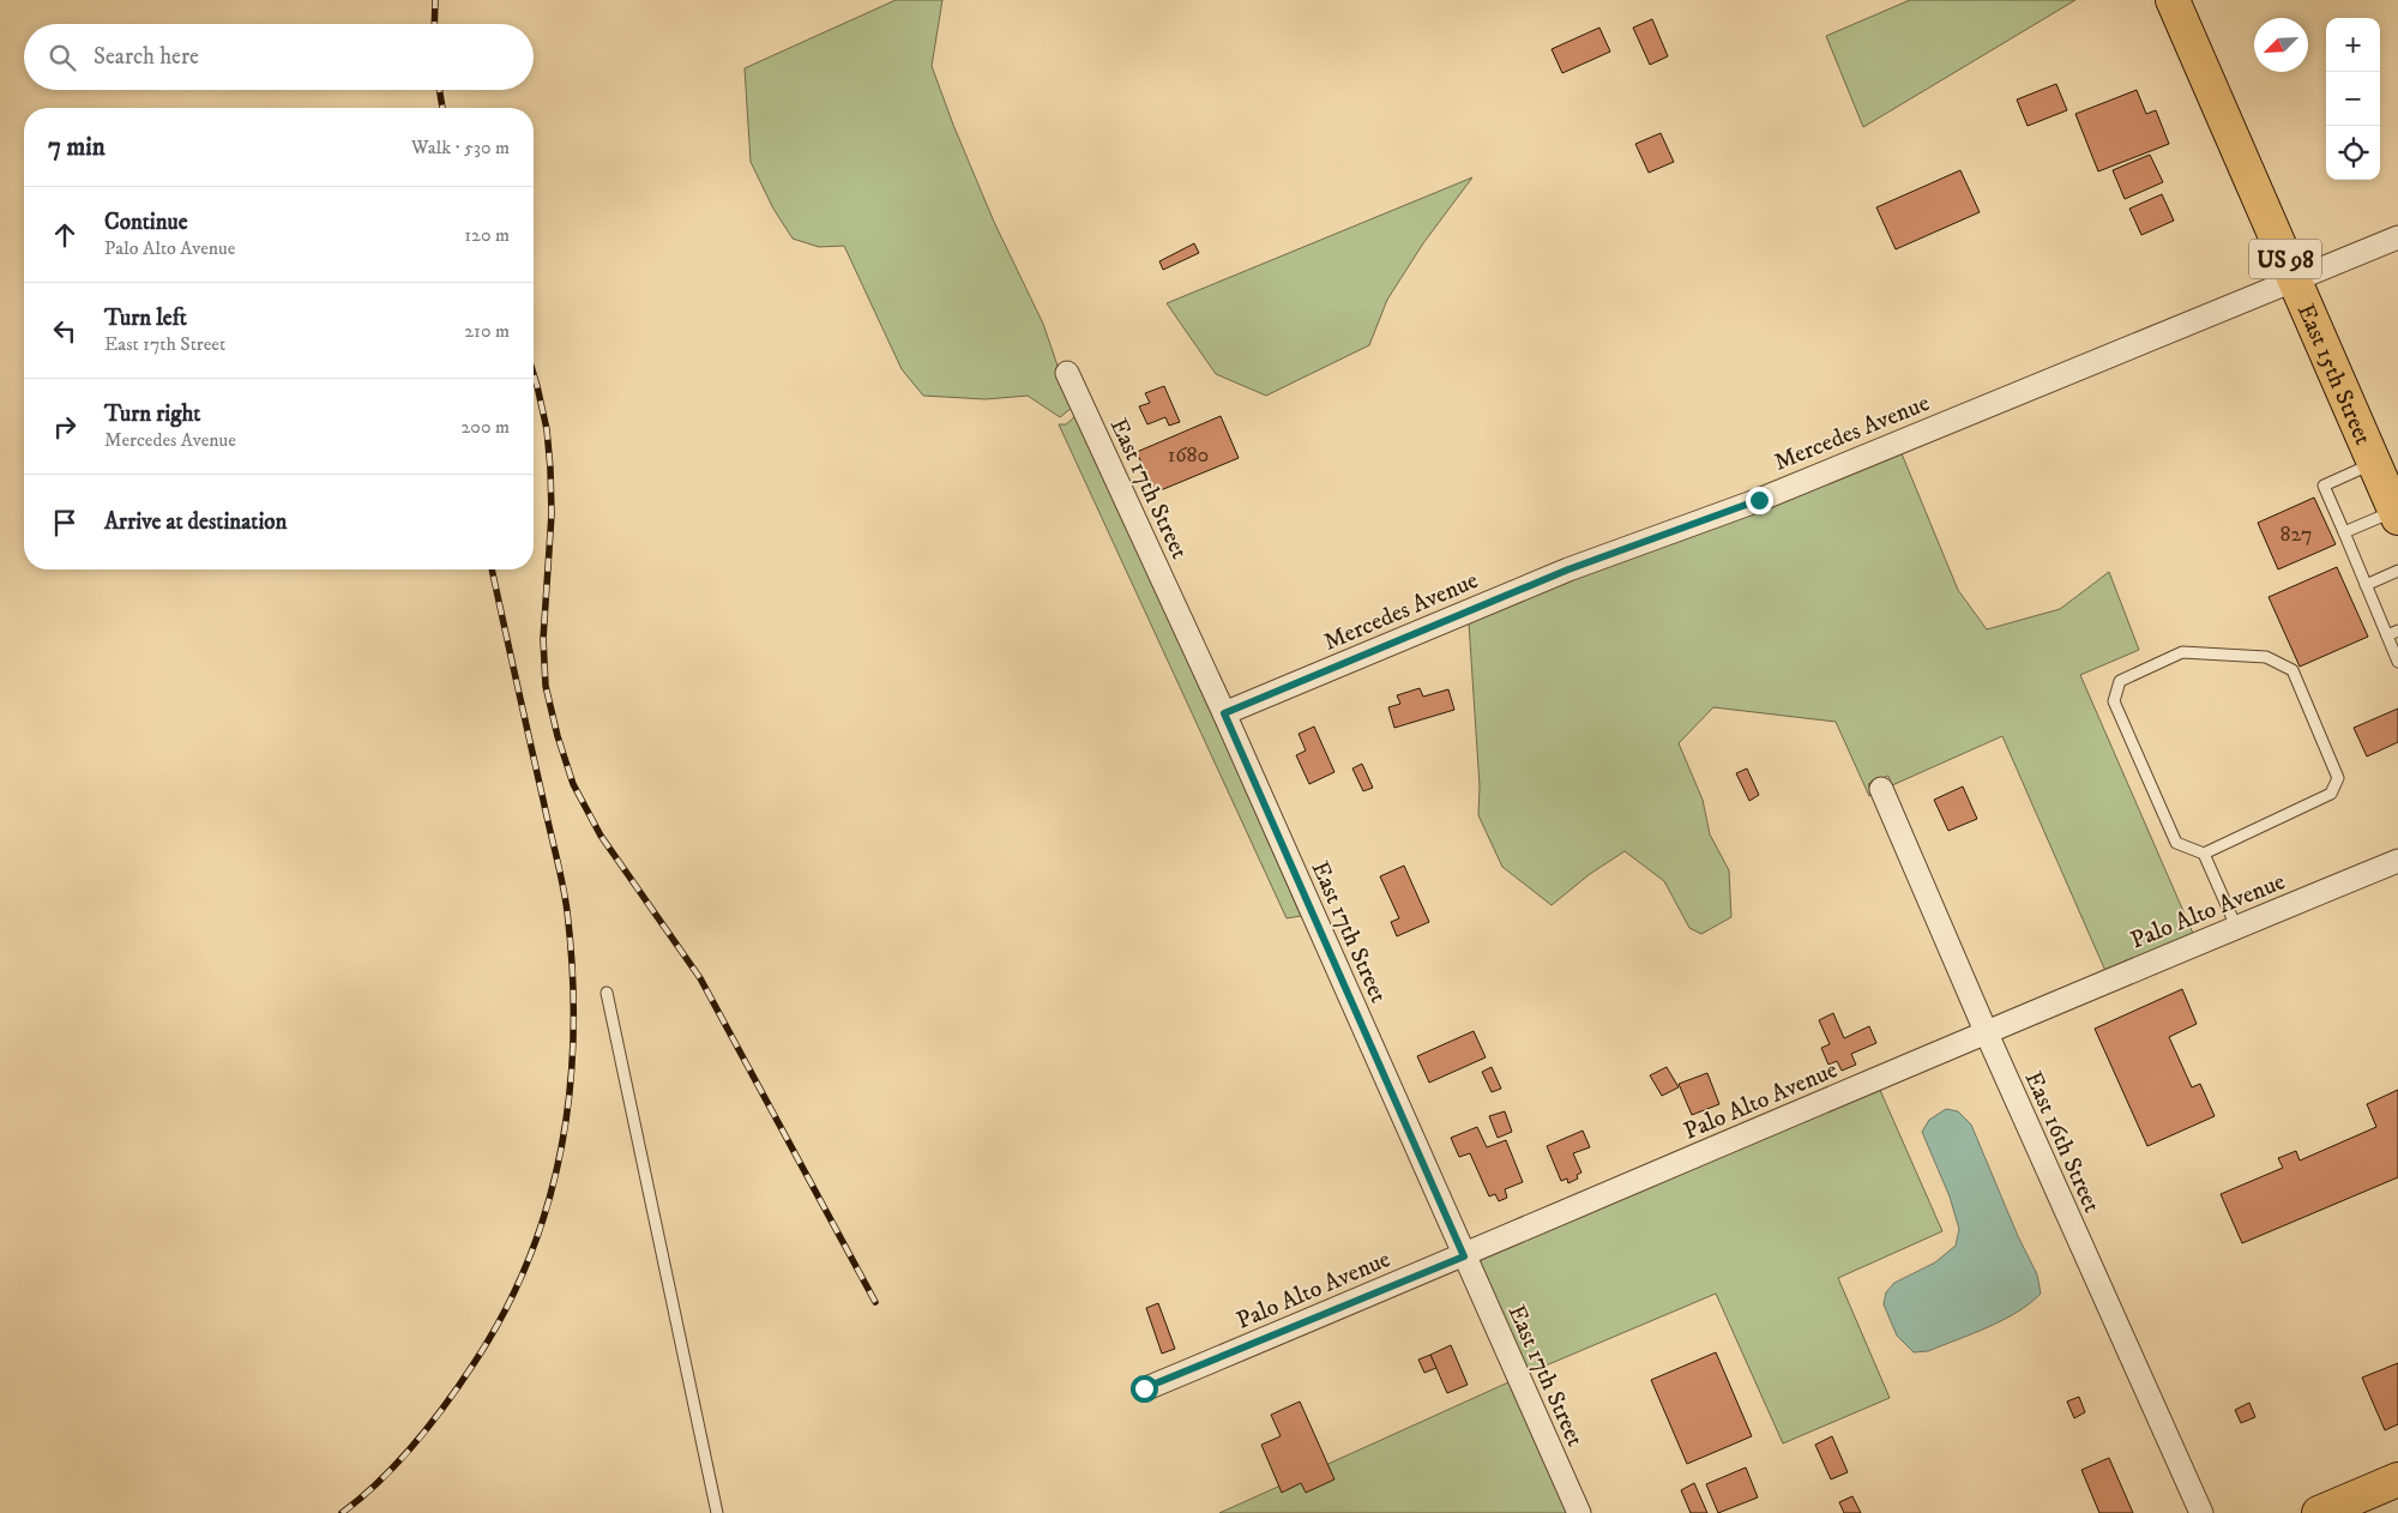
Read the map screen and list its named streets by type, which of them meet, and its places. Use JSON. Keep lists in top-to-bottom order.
{
  "streets": {
    "main road": ["US 98", "East 15th Street"],
    "street": [
      "Mercedes Avenue",
      "East 17th Street",
      "Palo Alto Avenue",
      "East 16th Street"
    ]
  },
  "crossings": [
    ["East 15th Street", "Mercedes Avenue"],
    ["Mercedes Avenue", "East 17th Street"],
    ["East 17th Street", "Palo Alto Avenue"],
    ["Palo Alto Avenue", "East 16th Street"]
  ],
  "house_numbers": ["1680", "827"],
  "north": "bottom left",
  "page": {
    "map_buttons": ["+", "−"],
    "search": "Search here",
    "heading": ["7 min", "Walk · 530 m"],
    "list": [
      ["Continue", "Palo Alto Avenue", "120 m"],
      ["Turn left", "East 17th Street", "210 m"],
      ["Turn right", "Mercedes Avenue", "200 m"],
      "Arrive at destination"
    ]
  }
}
